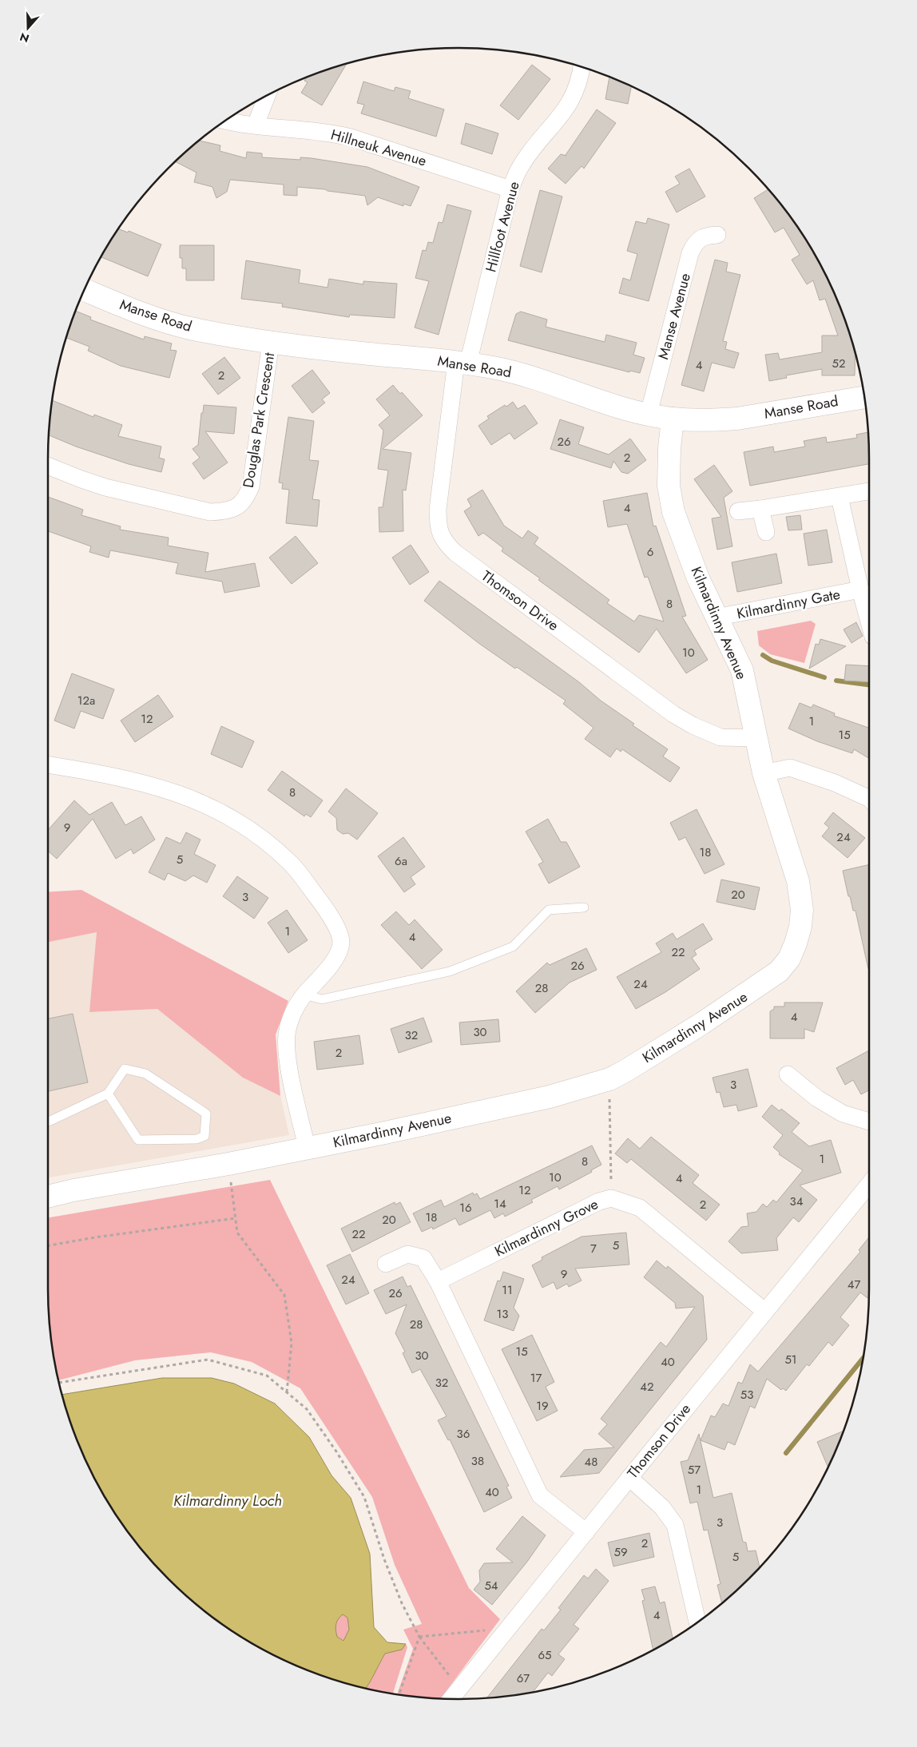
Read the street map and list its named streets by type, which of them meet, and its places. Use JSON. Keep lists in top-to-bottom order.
{
  "streets": {
    "street": [
      "Hillneuk Avenue",
      "Hillfoot Avenue",
      "Manse Road",
      "Manse Avenue",
      "Douglas Park Crescent",
      "Thomson Drive",
      "Kilmardinny Gate",
      "Kilmardinny Avenue",
      "Kilmardinny Grove"
    ]
  },
  "crossings": [
    ["Hillneuk Avenue", "Hillfoot Avenue"],
    ["Hillfoot Avenue", "Manse Road"],
    ["Hillfoot Avenue", "Thomson Drive"],
    ["Manse Road", "Manse Avenue"],
    ["Manse Road", "Douglas Park Crescent"],
    ["Manse Road", "Thomson Drive"],
    ["Manse Road", "Kilmardinny Avenue"],
    ["Thomson Drive", "Kilmardinny Avenue"],
    ["Thomson Drive", "Kilmardinny Grove"],
    ["Kilmardinny Gate", "Kilmardinny Avenue"]
  ],
  "water": ["Kilmardinny Loch"],
  "house_numbers": [
    "52",
    "4",
    "2",
    "26",
    "2",
    "4",
    "6",
    "8",
    "10",
    "12a",
    "12",
    "1",
    "15",
    "8",
    "9",
    "24",
    "18",
    "5",
    "6a",
    "20",
    "3",
    "1",
    "4",
    "22",
    "26",
    "24",
    "28",
    "4",
    "30",
    "32",
    "2",
    "3",
    "1",
    "8",
    "10",
    "4",
    "12",
    "34",
    "14",
    "2",
    "16",
    "18",
    "20",
    "22",
    "5",
    "7",
    "9",
    "24",
    "47",
    "11",
    "26",
    "13",
    "28",
    "15",
    "30",
    "51",
    "40",
    "17",
    "32",
    "42",
    "53",
    "19",
    "36",
    "38",
    "48",
    "57",
    "1",
    "40",
    "3",
    "2",
    "59",
    "5",
    "54",
    "4",
    "65",
    "67"
  ],
  "north": "bottom"
}
